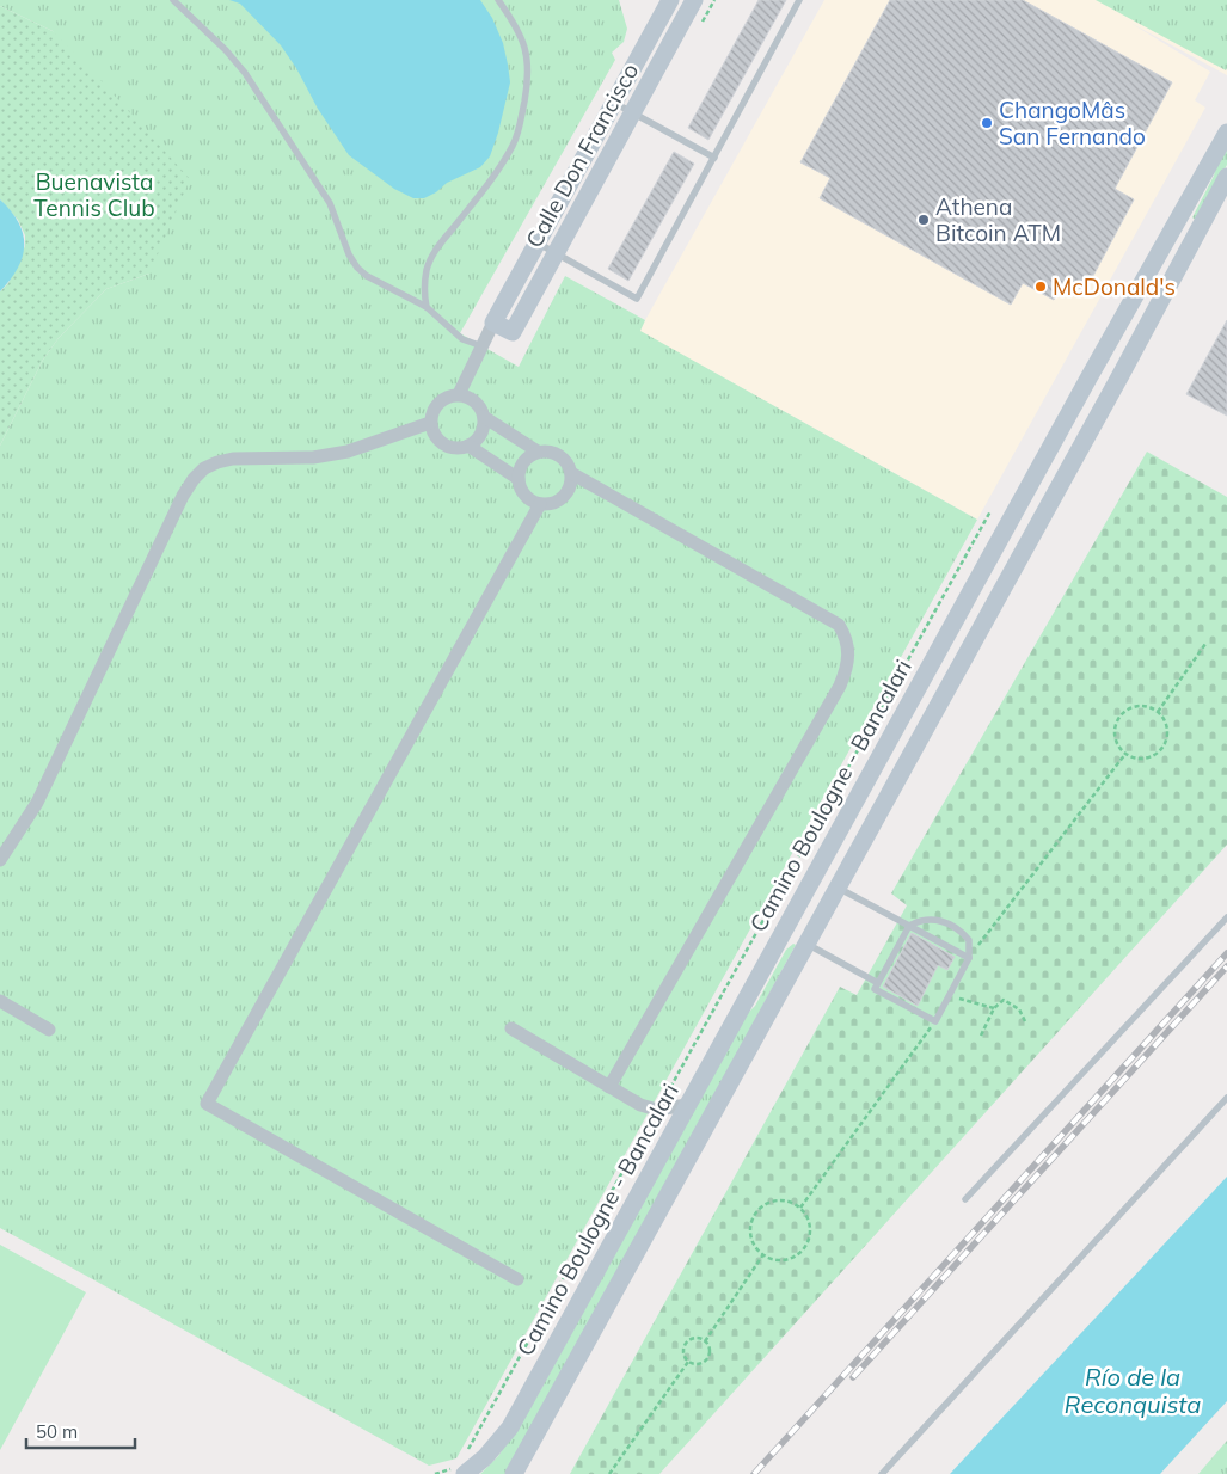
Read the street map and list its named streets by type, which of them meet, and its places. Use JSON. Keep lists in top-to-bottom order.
{
  "streets": {
    "main road": ["Calle Don Francisco", "Camino Boulogne - Bancalari"]
  },
  "water": ["Río de la Reconquista"],
  "parks": ["Buenavista Tennis Club"],
  "places": ["ChangoMâs San Fernando", "Athena Bitcoin ATM", "McDonald's"],
  "scale_bar": "50 m"
}
